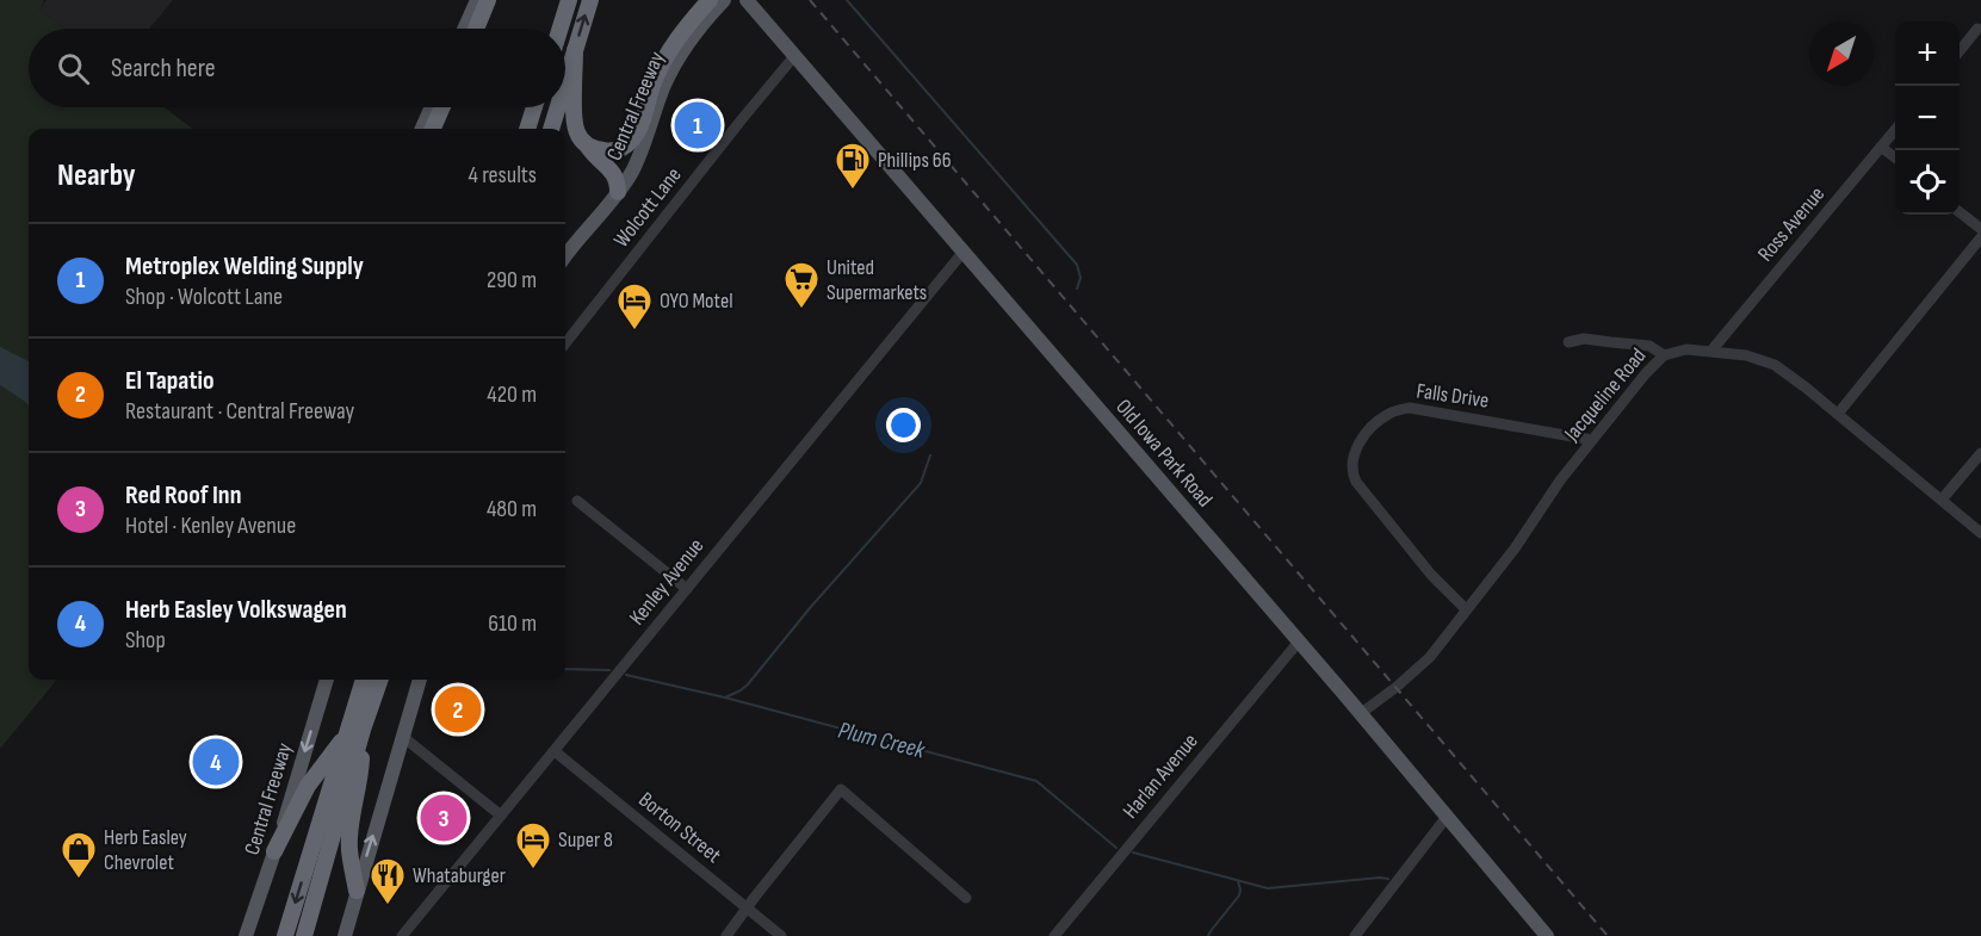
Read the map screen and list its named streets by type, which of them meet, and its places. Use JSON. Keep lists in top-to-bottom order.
{
  "streets": {
    "main road": ["Central Freeway", "Old Iowa Park Road"],
    "street": [
      "Wolcott Lane",
      "Ross Avenue",
      "Jacqueline Road",
      "Falls Drive",
      "Kenley Avenue",
      "Harlan Avenue",
      "Borton Street"
    ]
  },
  "crossings": [
    ["Wolcott Lane", "Old Iowa Park Road"],
    ["Ross Avenue", "Jacqueline Road"],
    ["Jacqueline Road", "Falls Drive"],
    ["Jacqueline Road", "Old Iowa Park Road"],
    ["Old Iowa Park Road", "Kenley Avenue"],
    ["Old Iowa Park Road", "Harlan Avenue"],
    ["Kenley Avenue", "Borton Street"]
  ],
  "water": ["Plum Creek"],
  "places": {
    "fuel station": ["Phillips 66"],
    "supermarket": ["United Supermarkets"],
    "hotel": ["OYO Motel", "Super 8"],
    "shop": ["Herb Easley Chevrolet"],
    "restaurant": ["Whataburger"]
  },
  "north": "bottom left",
  "page": {
    "map_buttons": ["+", "−"],
    "search": "Search here",
    "pins": [
      "1",
      "2",
      "4",
      "3"
    ],
    "heading": ["Nearby", "4 results"],
    "list": [
      {
        "mark": "1",
        "name": "Metroplex Welding Supply",
        "note": "Shop · Wolcott Lane",
        "value": "290 m"
      },
      {
        "mark": "2",
        "name": "El Tapatio",
        "note": "Restaurant · Central Freeway",
        "value": "420 m"
      },
      {
        "mark": "3",
        "name": "Red Roof Inn",
        "note": "Hotel · Kenley Avenue",
        "value": "480 m"
      },
      {
        "mark": "4",
        "name": "Herb Easley Volkswagen",
        "note": "Shop",
        "value": "610 m"
      }
    ]
  }
}
